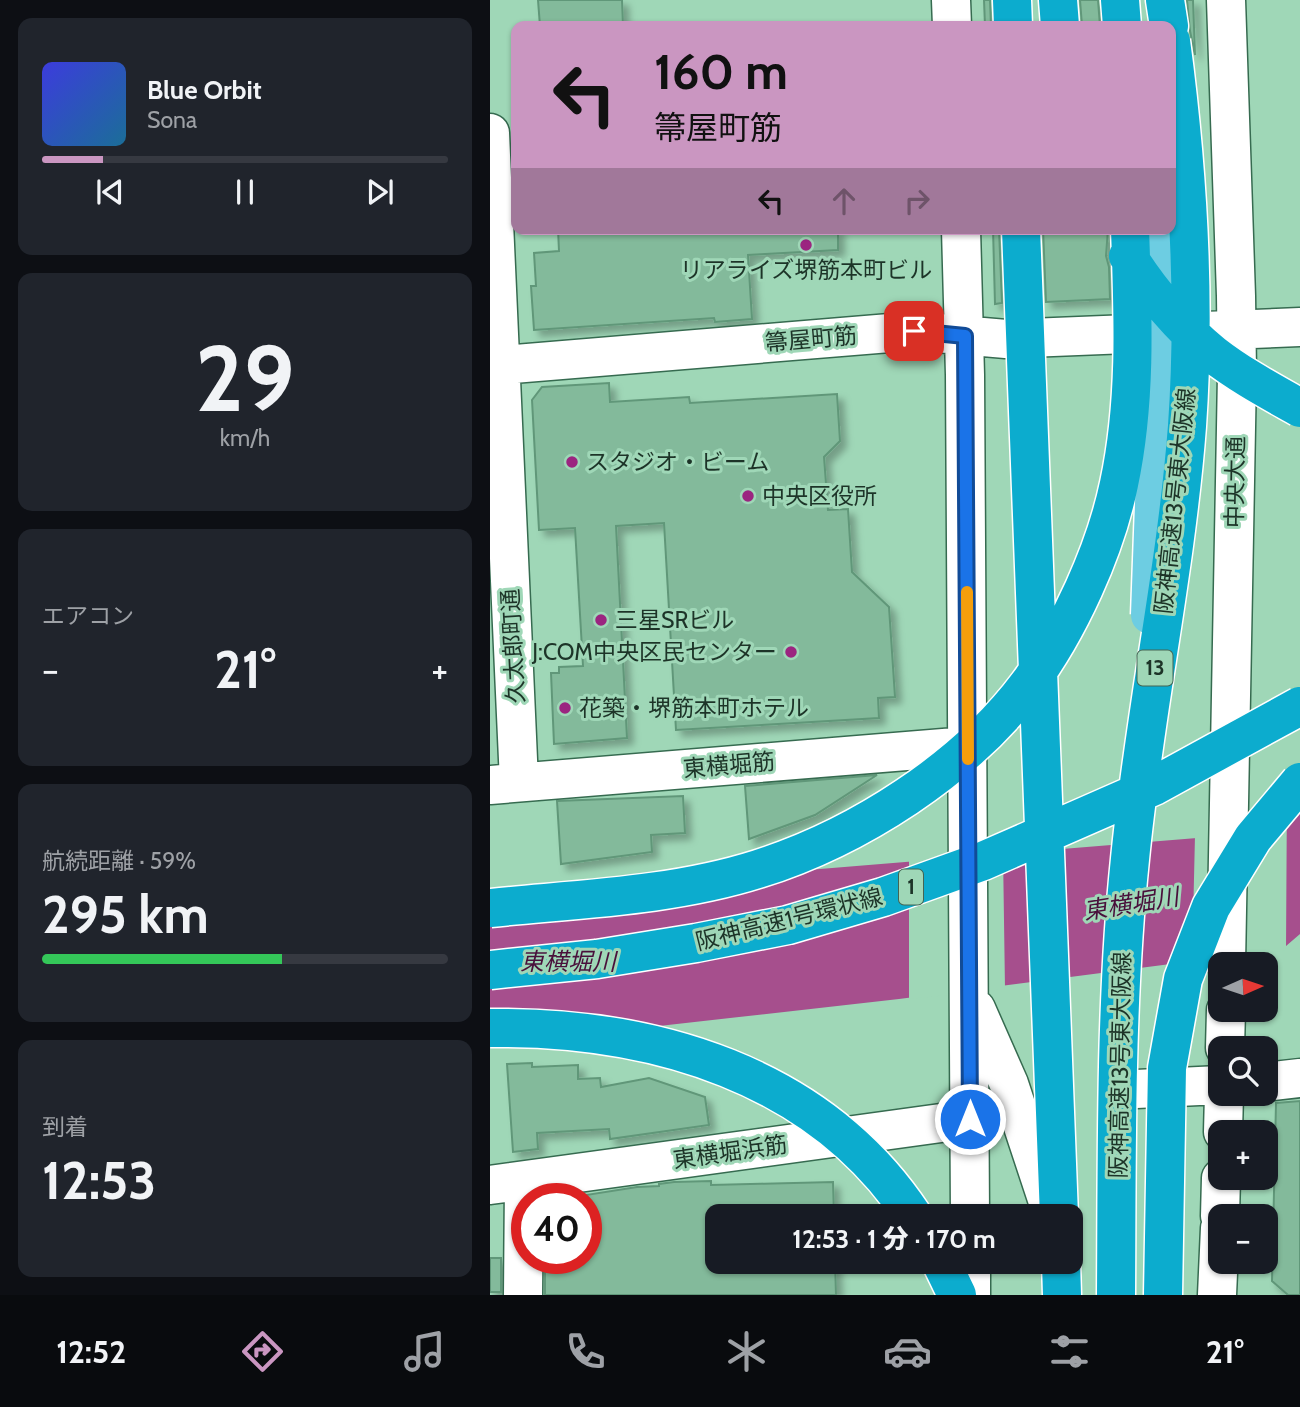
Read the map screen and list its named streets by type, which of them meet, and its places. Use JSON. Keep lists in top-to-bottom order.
{
  "streets": {
    "highway": [
      "阪神高速13号東大阪線",
      "13",
      "1",
      "阪神高速1号環状線"
    ],
    "street": [
      "箒屋町筋",
      "中央大通",
      "久太郎町通",
      "東横堀筋",
      "東横堀浜筋"
    ]
  },
  "crossings": [
    ["箒屋町筋", "中央大通"],
    ["箒屋町筋", "久太郎町通"],
    ["久太郎町通", "東横堀筋"]
  ],
  "water": ["東横堀川"],
  "places": [
    "リアライズ堺筋本町ビル",
    "スタジオ・ビーム",
    "中央区役所",
    "三星SRビル",
    "J:COM中央区民センター",
    "花築・堺筋本町ホテル"
  ],
  "north": "right",
  "page": {
    "turn": ["160 m", "箒屋町筋"],
    "song": ["Blue Orbit", "Sona"],
    "tile": [
      ["29", "km/h"],
      "エアコン",
      ["航続距離 · 59%", "295 km"],
      ["到着", "12:53"]
    ],
    "heat": ["−", "21°", "+"],
    "map_buttons": ["+", "−"],
    "limit": "40",
    "trip": "12:53 · 1 分 · 170 m",
    "tabs": ["12:52", "21°"]
  }
}
